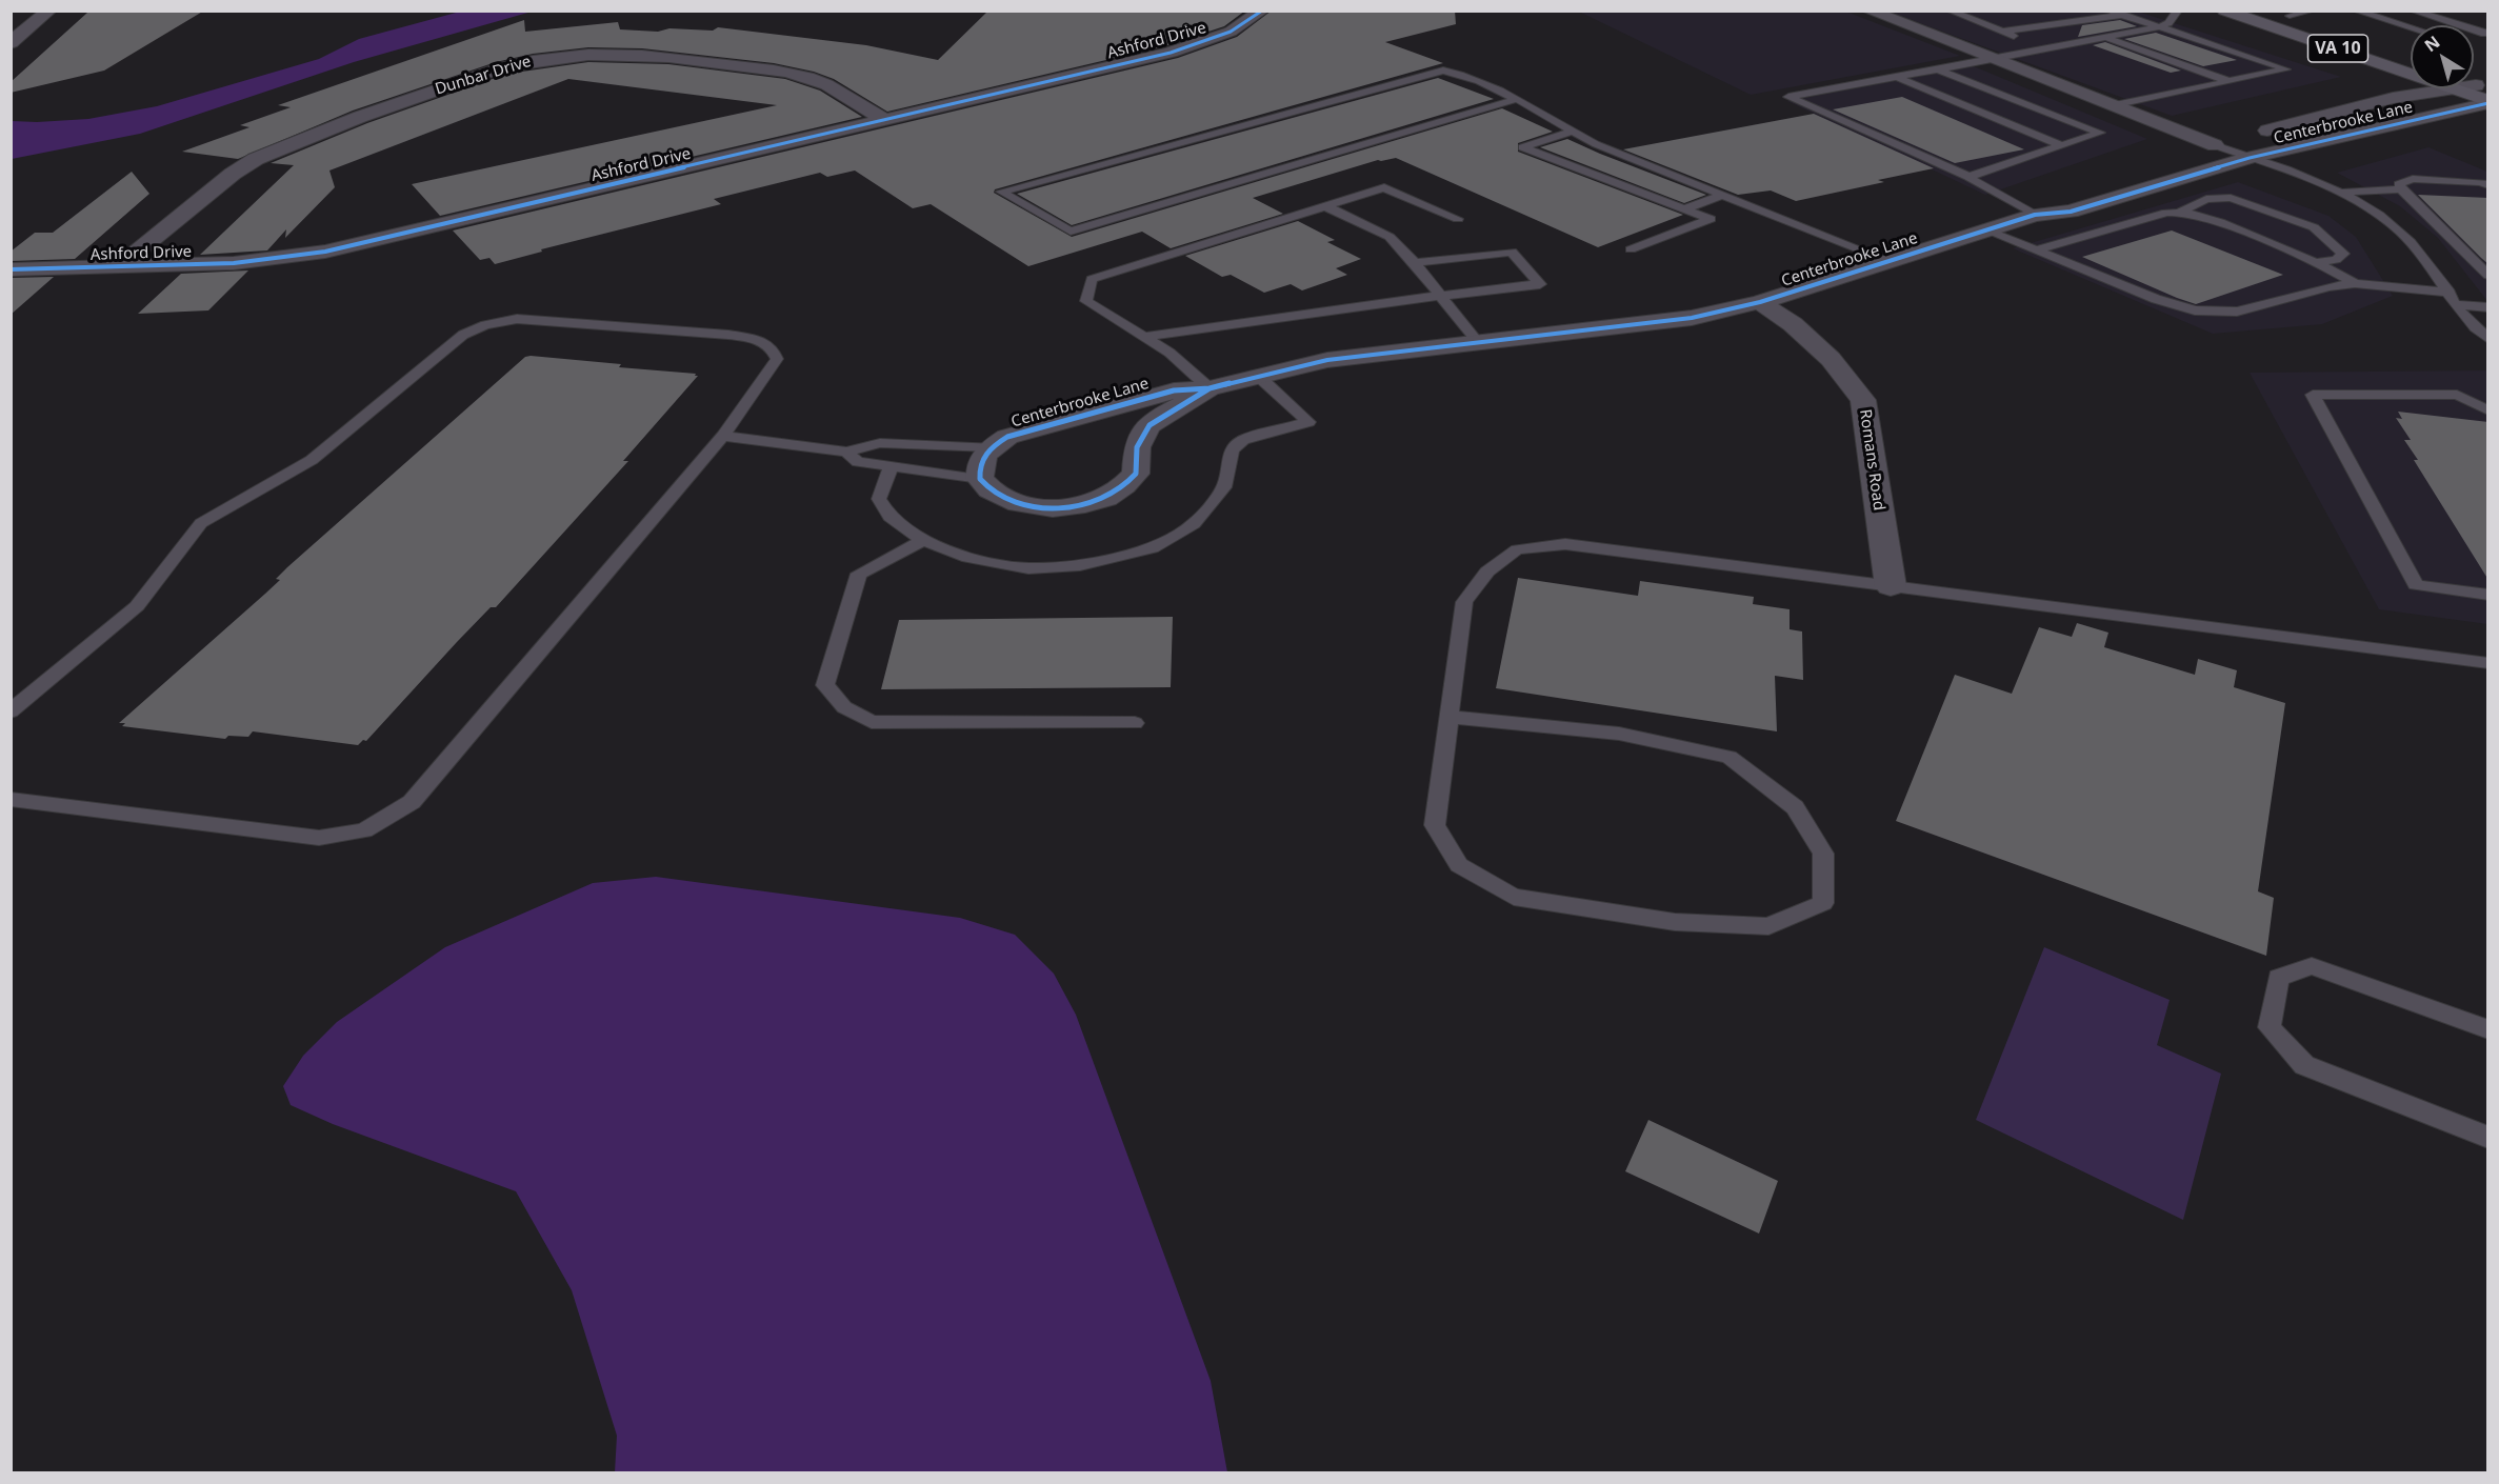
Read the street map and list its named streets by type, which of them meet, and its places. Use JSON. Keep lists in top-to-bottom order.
{
  "streets": {
    "highway": ["VA 10"],
    "street": [
      "Ashford Drive",
      "Dunbar Drive",
      "Centerbrooke Lane",
      "Romans Road"
    ]
  },
  "crossings": [
    ["Ashford Drive", "Dunbar Drive"],
    ["VA 10", "Centerbrooke Lane"],
    ["Centerbrooke Lane", "Romans Road"]
  ],
  "north": "top left"
}
